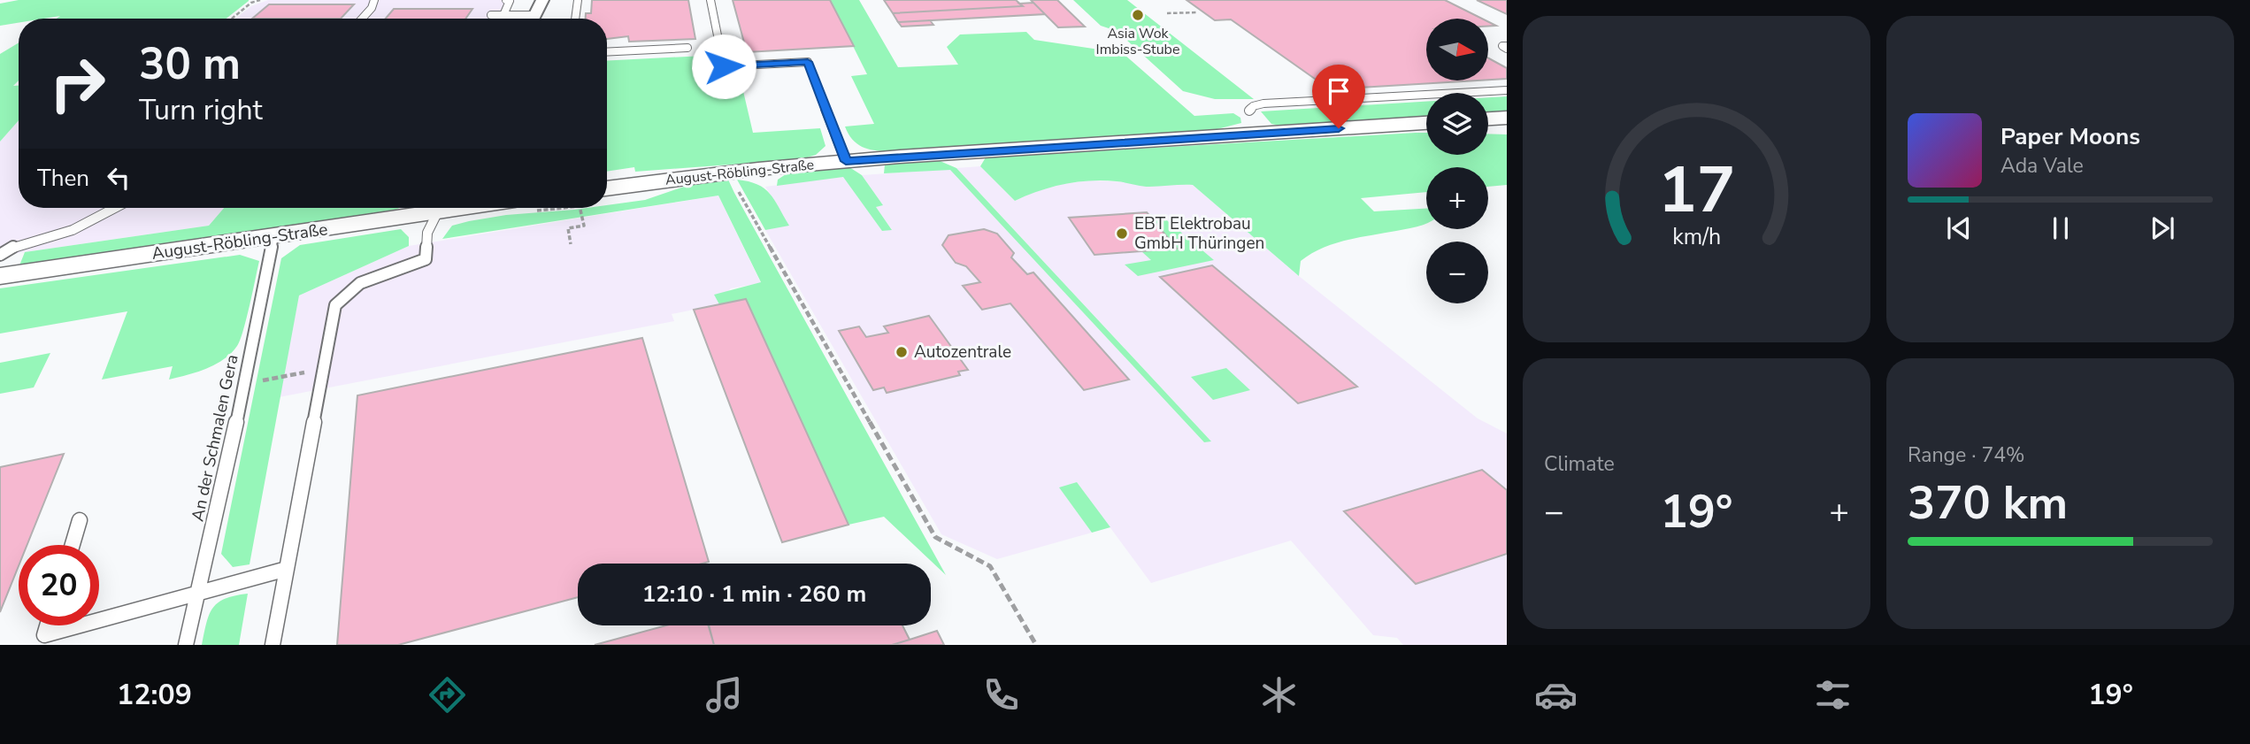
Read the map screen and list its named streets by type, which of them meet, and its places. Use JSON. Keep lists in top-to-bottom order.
{
  "streets": {
    "street": ["August-Röbling-Straße"],
    "lane": ["An der Schmalen Gera"]
  },
  "crossings": [
    ["August-Röbling-Straße", "An der Schmalen Gera"]
  ],
  "places": ["Asia Wok Imbiss-Stube", "EBT Elektrobau GmbH Thüringen", "Autozentrale"],
  "north": "right",
  "page": {
    "map_buttons": ["+", "−"],
    "turn": ["30 m", "Turn right"],
    "song": ["Paper Moons", "Ada Vale"],
    "then": "Then",
    "tile": [
      "Climate",
      ["Range · 74%", "370 km"]
    ],
    "heat": ["−", "19°", "+"],
    "limit": "20",
    "trip": "12:10 · 1 min · 260 m",
    "tabs": ["12:09", "19°"],
    "gauge": ["17", "km/h"]
  }
}
